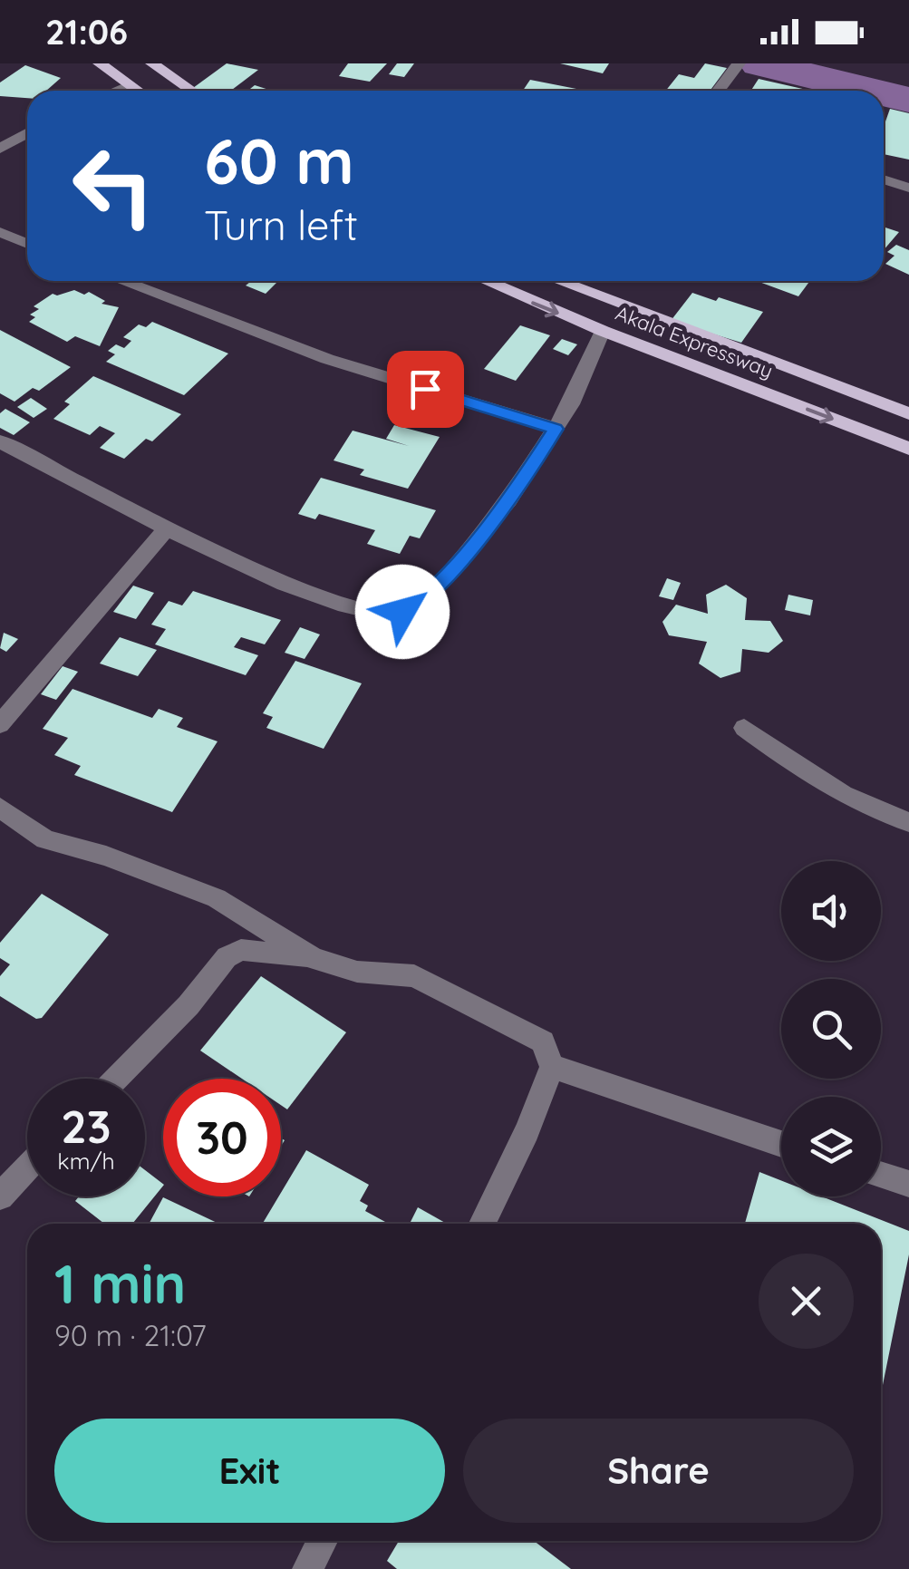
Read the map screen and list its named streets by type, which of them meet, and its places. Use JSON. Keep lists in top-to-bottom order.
{
  "streets": {
    "main road": ["Akala Expressway"]
  },
  "page": {
    "status": "21:06",
    "turn": ["60 m", "Turn left"],
    "speed": "23 km/h",
    "limit": "30",
    "heading": ["1 min", "90 m · 21:07"],
    "buttons": ["Exit", "Share"]
  }
}
